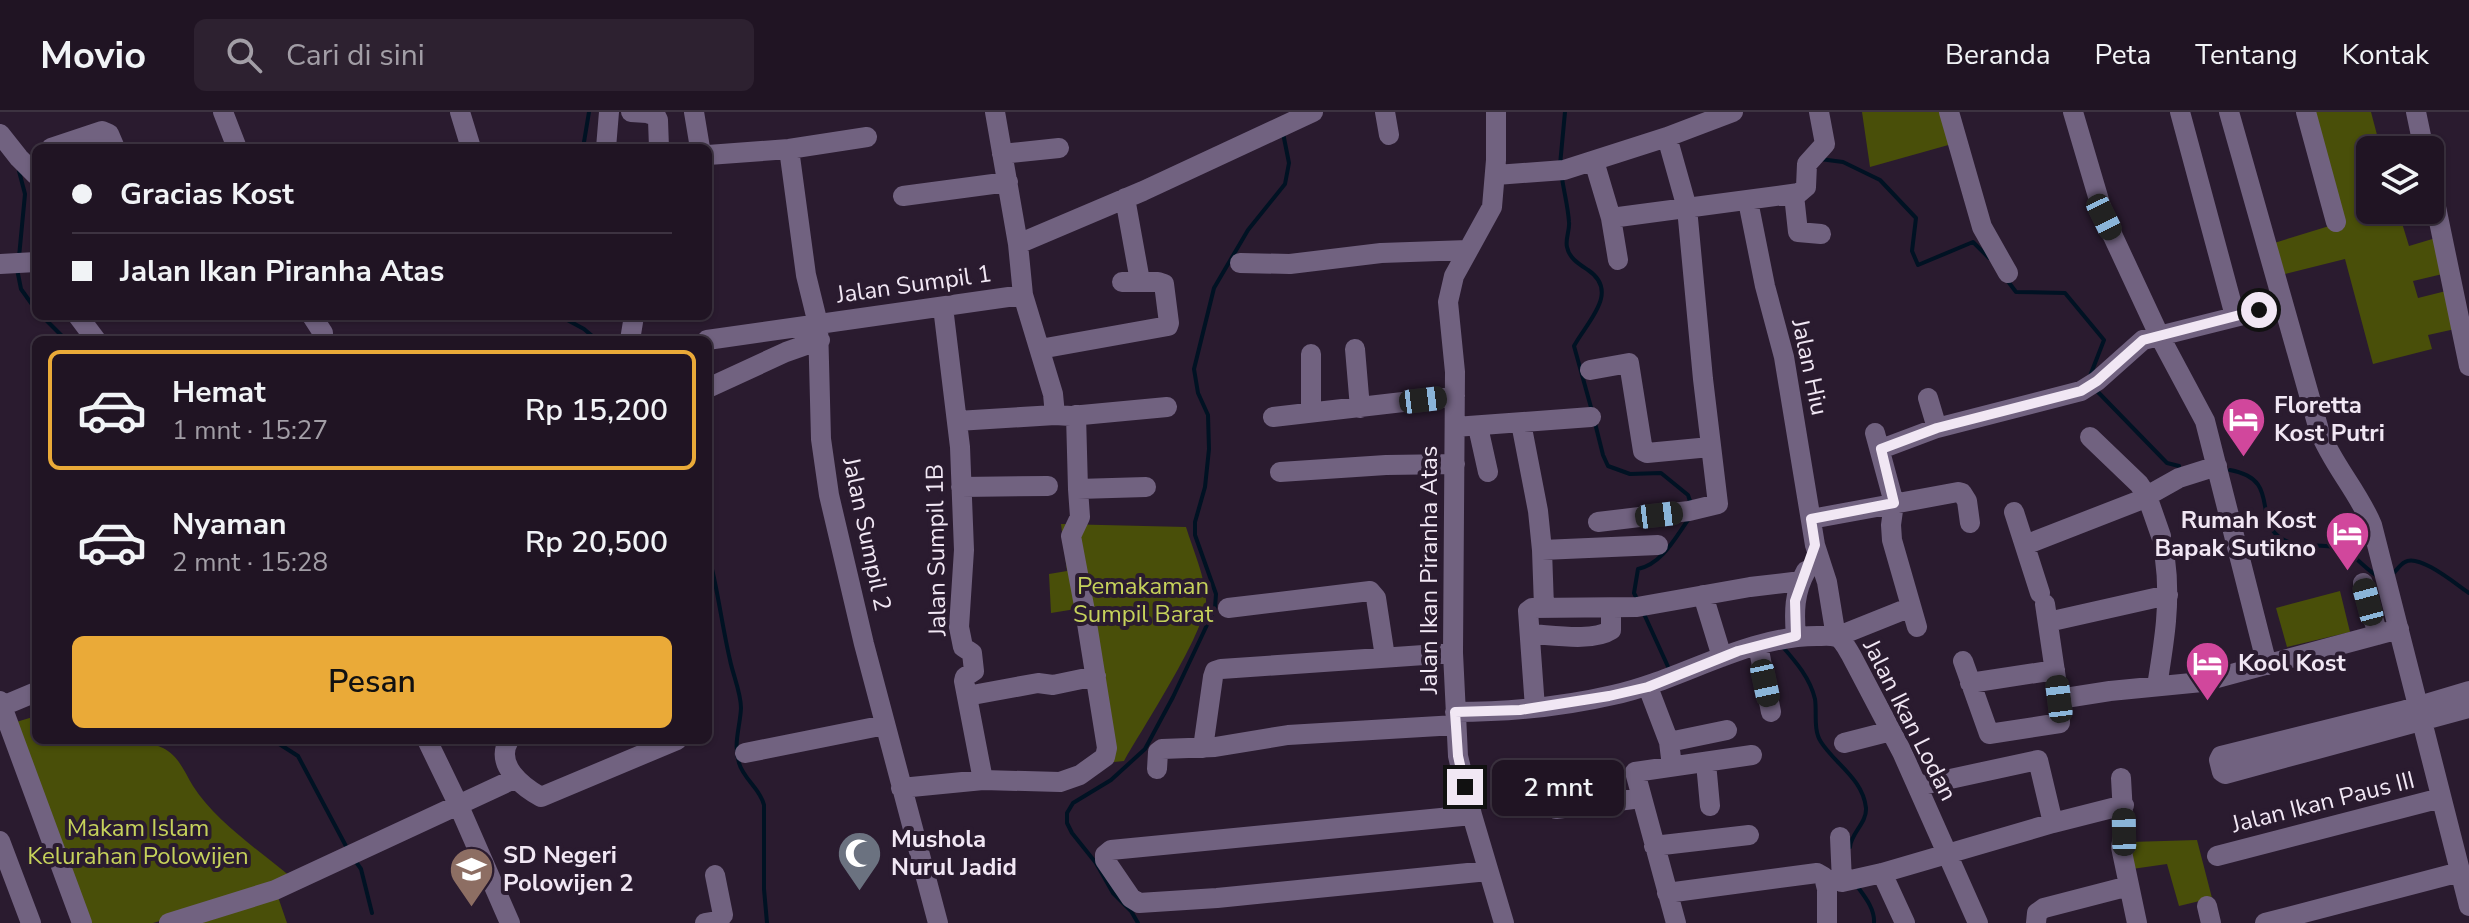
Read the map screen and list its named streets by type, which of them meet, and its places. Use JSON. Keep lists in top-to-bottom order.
{
  "streets": {
    "street": [
      "Jalan Sumpil 1",
      "Jalan Hiu",
      "Jalan Sumpil 2",
      "Jalan Sumpil 1B",
      "Jalan Ikan Piranha Atas",
      "Jalan Ikan Lodan",
      "Jalan Ikan Paus III"
    ]
  },
  "crossings": [
    ["Jalan Sumpil 1", "Jalan Sumpil 2"],
    ["Jalan Sumpil 1", "Jalan Sumpil 1B"],
    ["Jalan Hiu", "Jalan Ikan Lodan"],
    ["Jalan Ikan Piranha Atas", "Jalan Ikan Lodan"]
  ],
  "parks": ["Pemakaman Sumpil Barat", "Makam Islam Kelurahan Polowijen"],
  "places": {
    "hotel": ["Floretta Kost Putri", "Rumah Kost Bapak Sutikno", "Kool Kost"],
    "mosque": ["Mushola Nurul Jadid"],
    "school or university": ["SD Negeri Polowijen 2"]
  },
  "page": {
    "header": "Movio",
    "search": "Cari di sini",
    "nav": [
      "Beranda",
      "Peta",
      "Tentang",
      "Kontak"
    ],
    "banner": ["Gracias Kost", "Jalan Ikan Piranha Atas"],
    "list": [
      {
        "name": "Hemat",
        "note": "1 mnt · 15:27",
        "value": "Rp 15,200"
      },
      {
        "name": "Nyaman",
        "note": "2 mnt · 15:28",
        "value": "Rp 20,500"
      }
    ],
    "buttons": "Pesan",
    "bubble": "2 mnt"
  }
}
